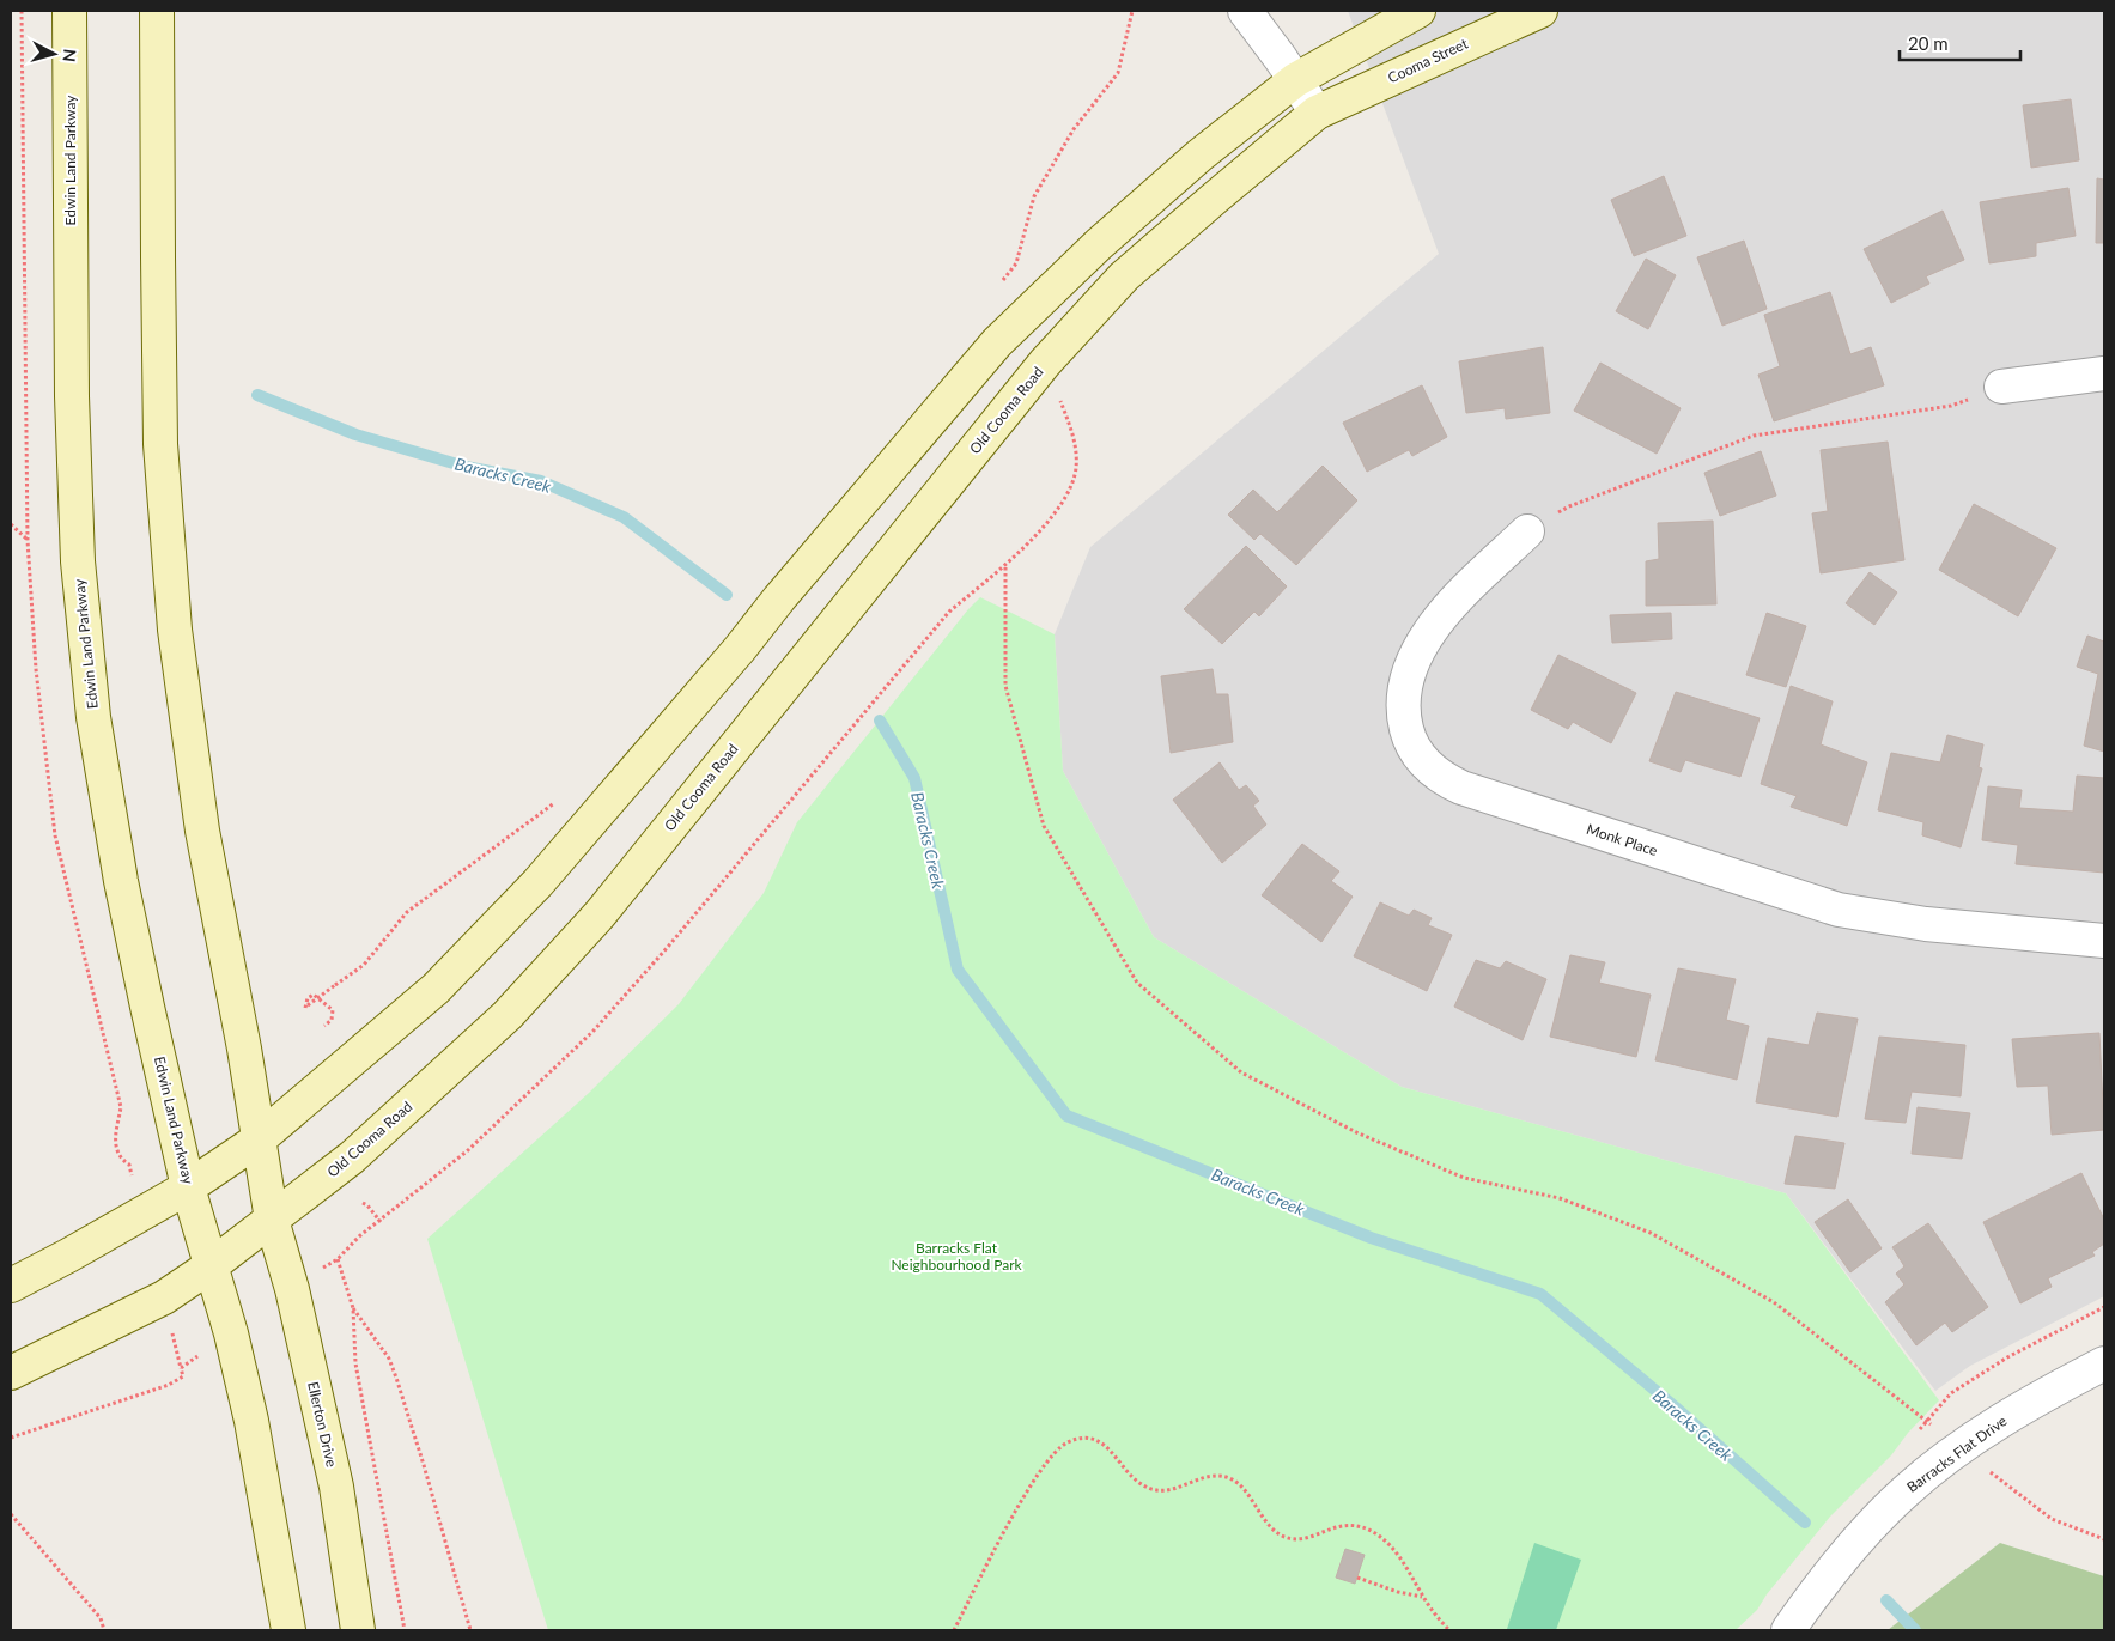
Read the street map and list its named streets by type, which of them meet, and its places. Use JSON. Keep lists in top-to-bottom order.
{
  "streets": {
    "main road": [
      "Cooma Street",
      "Edwin Land Parkway",
      "Old Cooma Road",
      "Ellerton Drive"
    ],
    "street": ["Monk Place", "Barracks Flat Drive"]
  },
  "crossings": [
    ["Cooma Street", "Old Cooma Road"],
    ["Edwin Land Parkway", "Old Cooma Road"],
    ["Old Cooma Road", "Ellerton Drive"]
  ],
  "water": ["Baracks Creek"],
  "parks": ["Barracks Flat Neighbourhood Park"],
  "scale_bar": "20 m",
  "north": "right"
}
